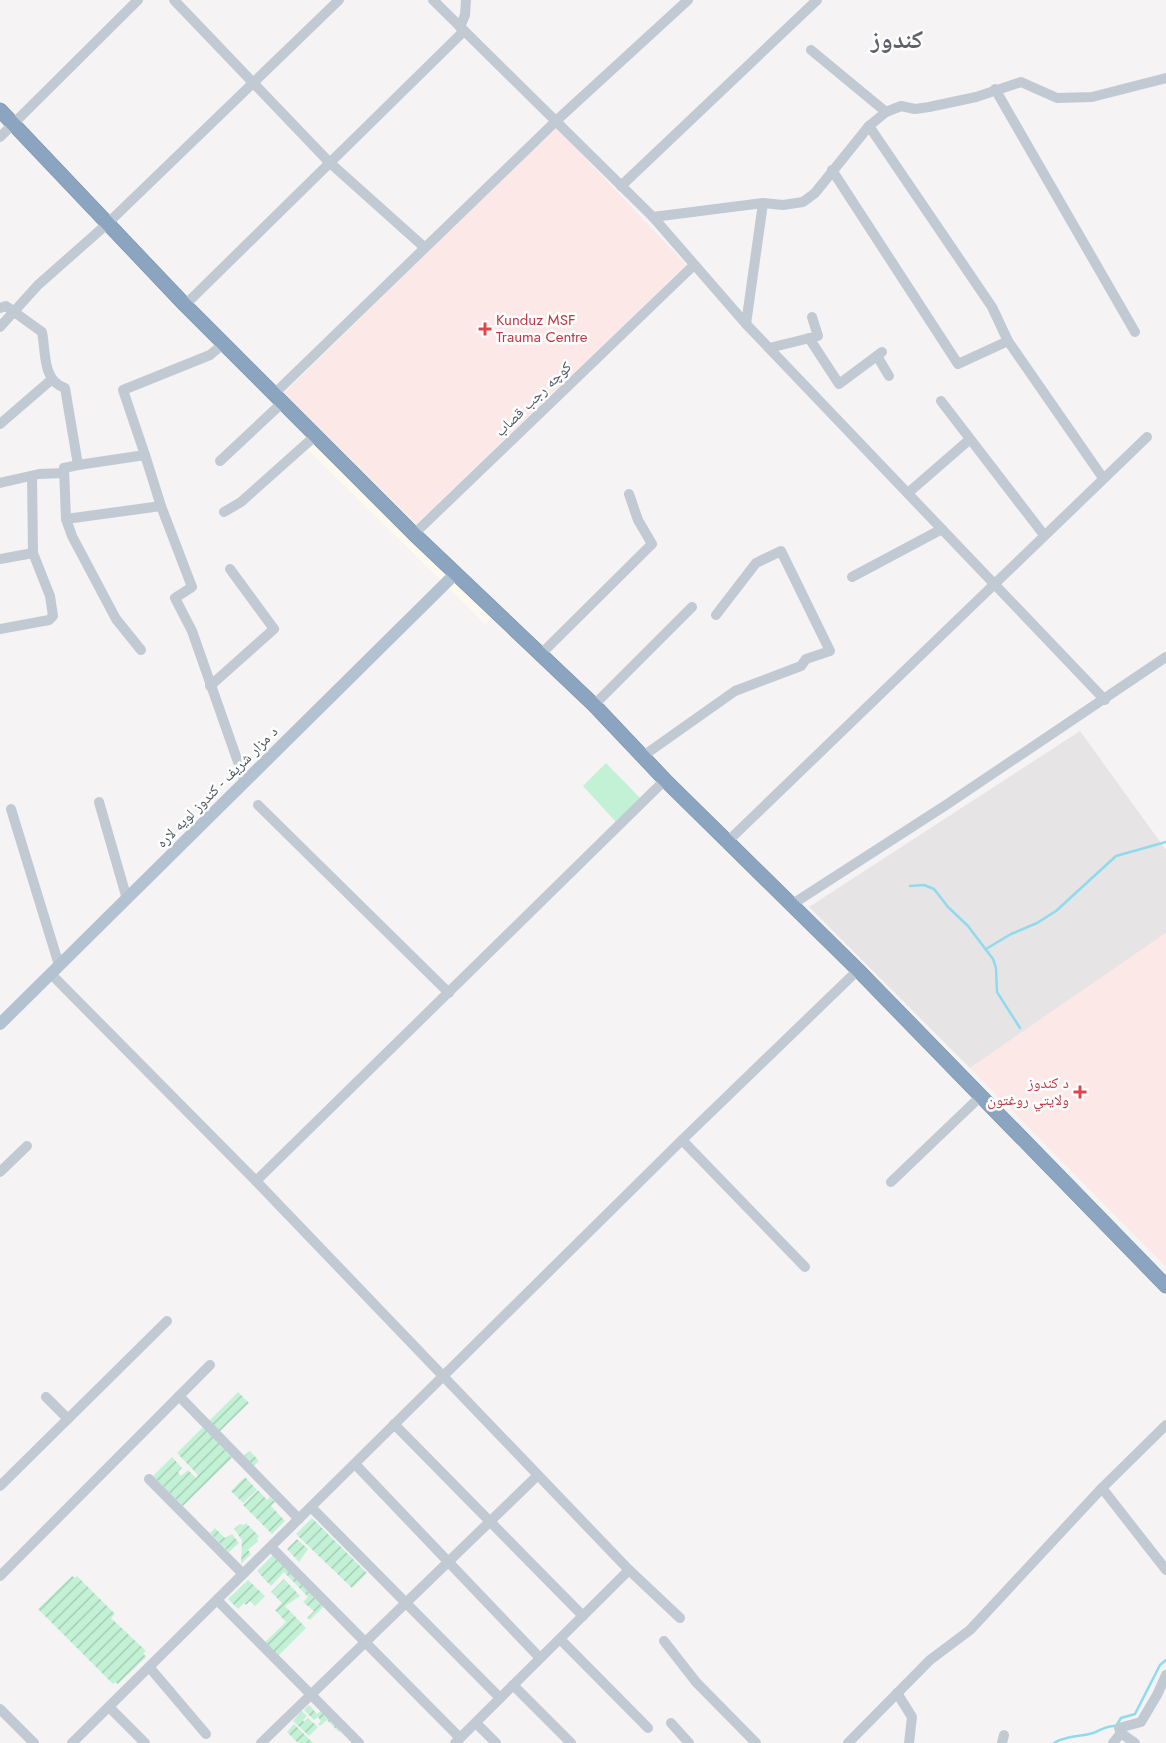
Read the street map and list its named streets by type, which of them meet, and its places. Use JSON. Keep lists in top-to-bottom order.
{
  "streets": {
    "main road": ["د مزار شریف - کندوز لویه لاره"],
    "street": ["کوچه رجب قصاب"]
  },
  "districts": ["کندوز"],
  "places": {
    "health": ["Kunduz MSF Trauma Centre", "د کندوز ولایتي روغتون"]
  }
}
